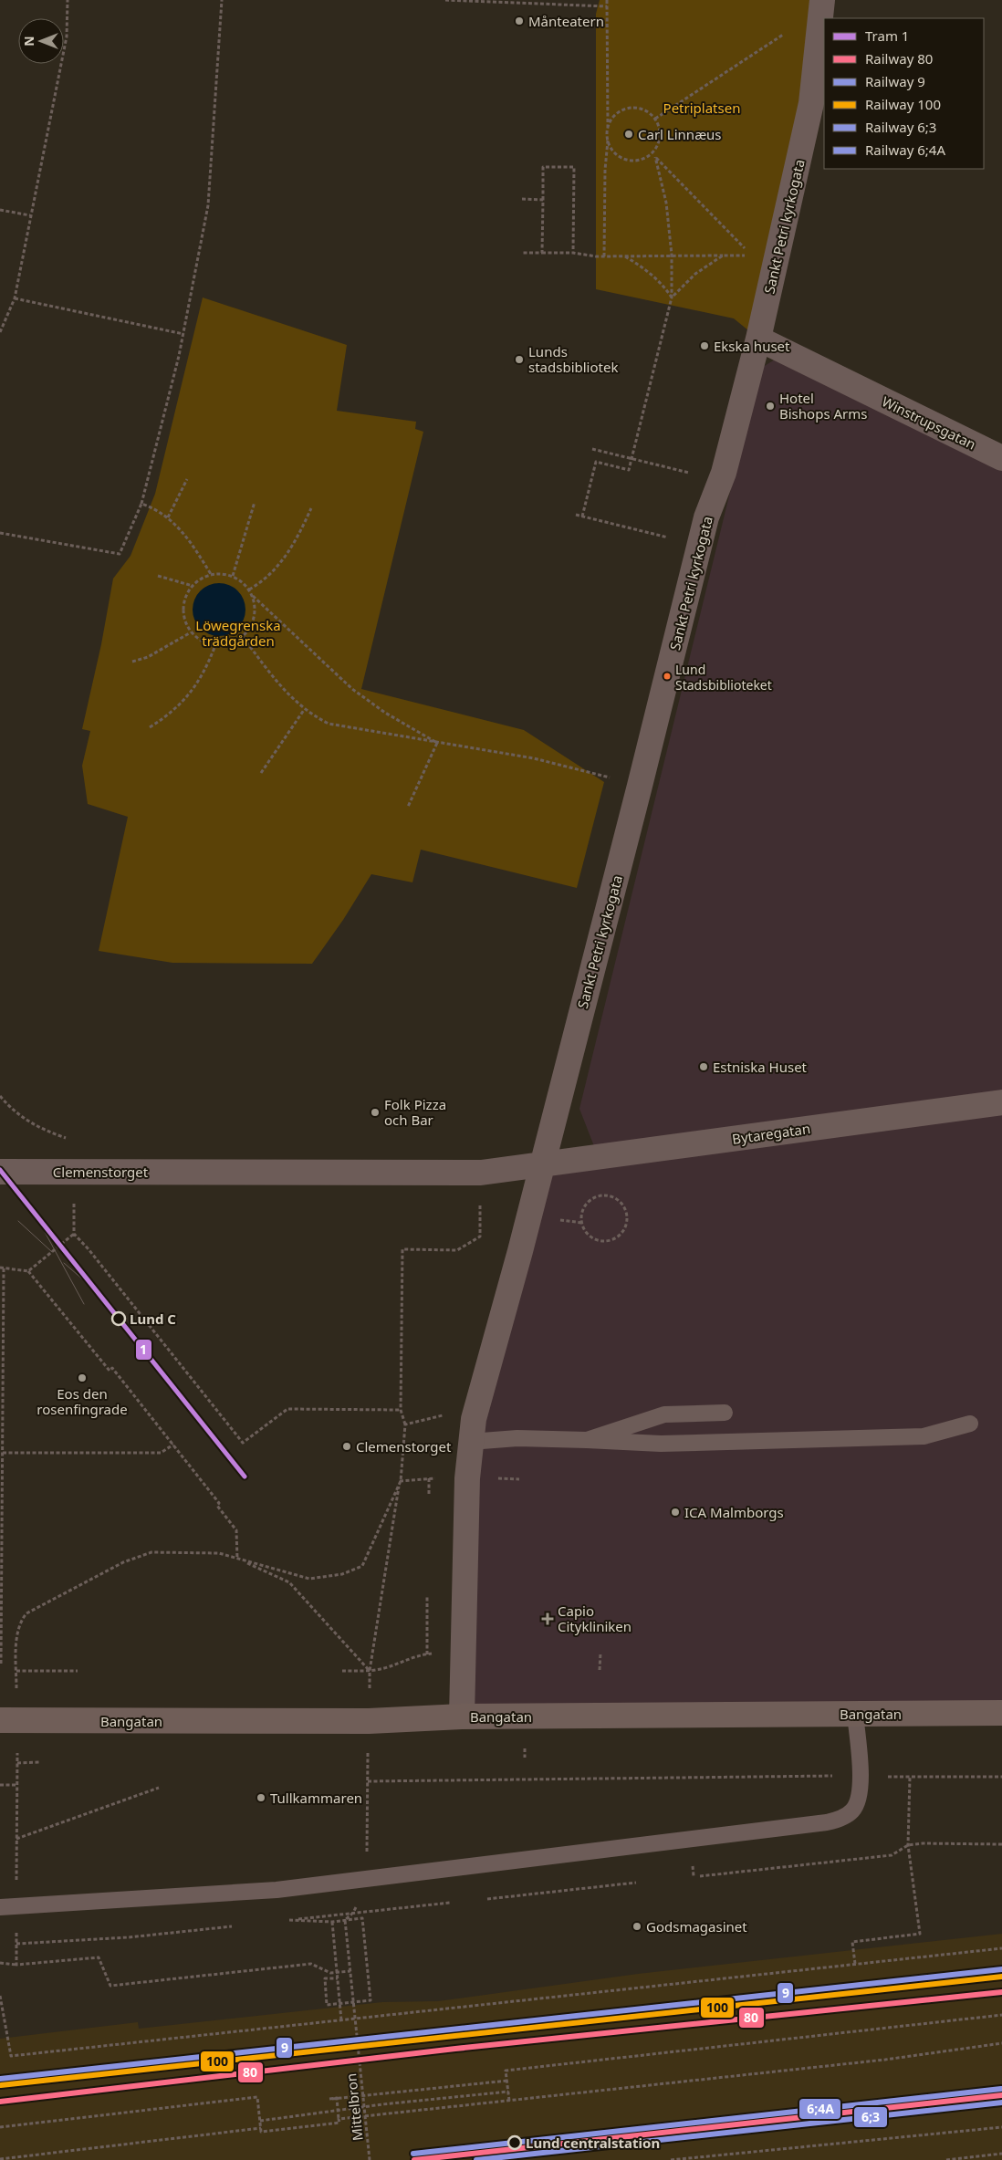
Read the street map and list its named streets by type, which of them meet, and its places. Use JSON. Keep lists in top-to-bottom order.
{
  "streets": {
    "street": [
      "Sankt Petri kyrkogata",
      "Winstrupsgatan",
      "Bytaregatan",
      "Clemenstorget",
      "Bangatan"
    ],
    "path": ["Mittelbron"]
  },
  "crossings": [
    ["Sankt Petri kyrkogata", "Winstrupsgatan"],
    ["Sankt Petri kyrkogata", "Bytaregatan"],
    ["Sankt Petri kyrkogata", "Clemenstorget"],
    ["Bytaregatan", "Clemenstorget"]
  ],
  "parks": ["Petriplatsen", "Löwegrenska trädgården"],
  "places": {
    "other": [
      "Månteatern",
      "Carl Linnæus",
      "Ekska huset",
      "Lunds stadsbibliotek",
      "Hotel Bishops Arms",
      "Lund Stadsbiblioteket",
      "Estniska Huset",
      "Folk Pizza och Bar",
      "Lund C",
      "Eos den rosenfingrade",
      "Clemenstorget",
      "ICA Malmborgs",
      "Tullkammaren",
      "Godsmagasinet",
      "Lund centralstation"
    ],
    "health": ["Capio Citykliniken"]
  },
  "lines": [
    "tram line 1",
    "rail line 9",
    "rail line 100",
    "rail line 80",
    "rail line 6;4A",
    "rail line 6;3"
  ],
  "legend": [
    "Tram 1",
    "Railway 80",
    "Railway 9",
    "Railway 100",
    "Railway 6;3",
    "Railway 6;4A"
  ],
  "north": "left"
}
